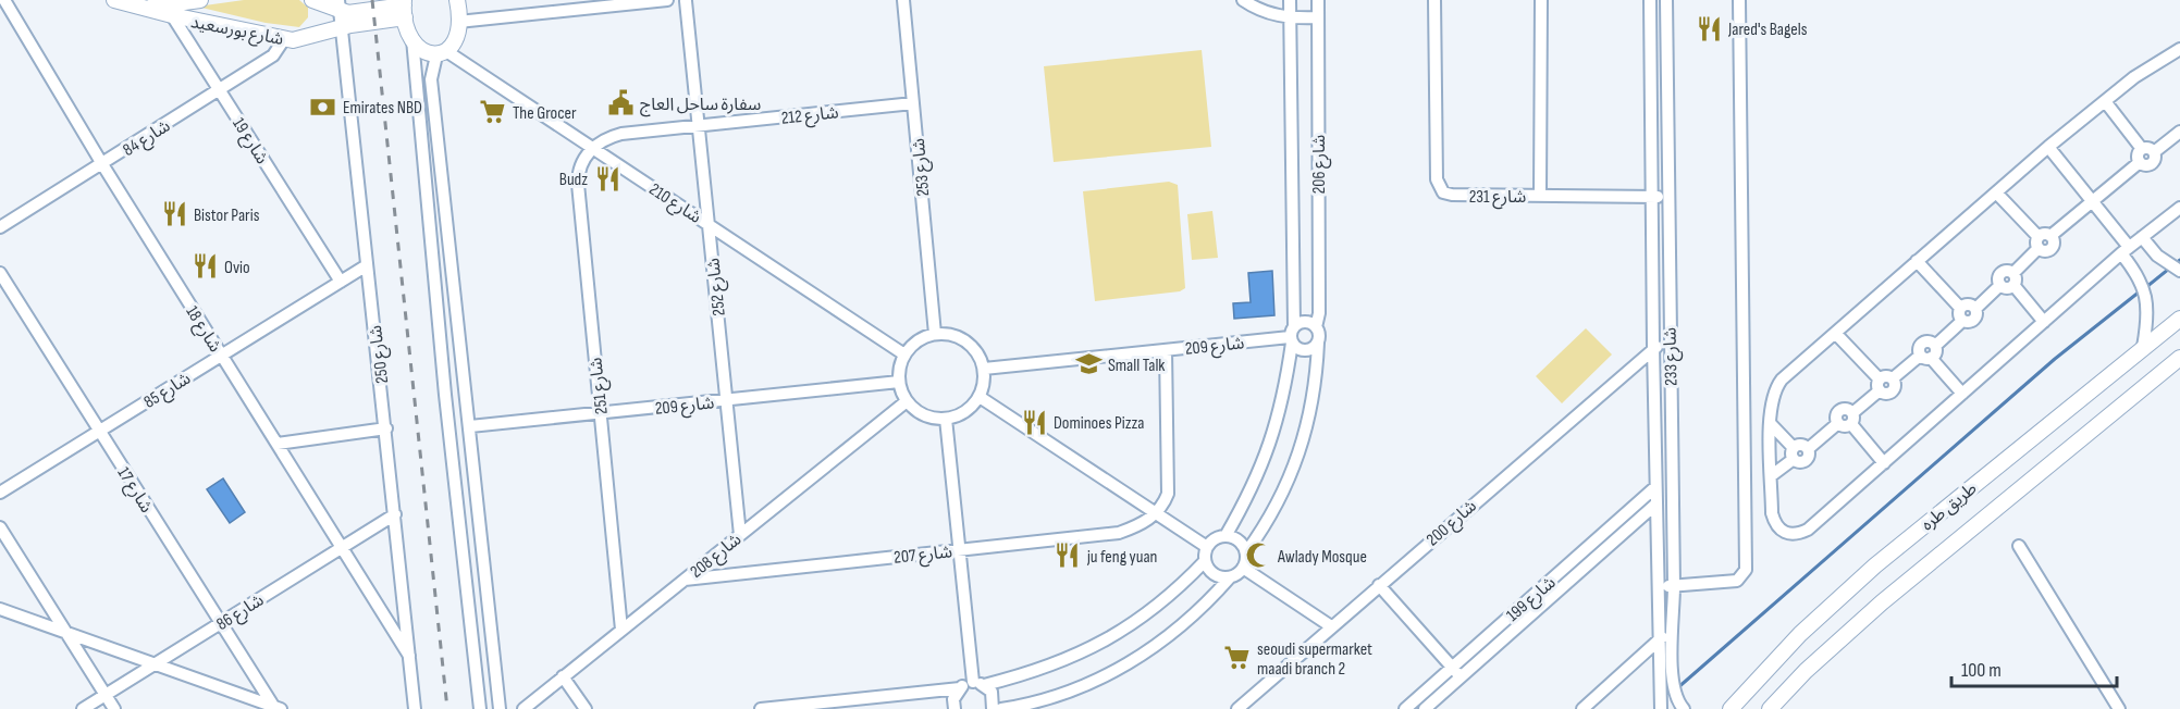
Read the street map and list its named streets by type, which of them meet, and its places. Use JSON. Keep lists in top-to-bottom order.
{
  "streets": {
    "main road": ["شارع بورسعيد", "طريق طره"],
    "street": [
      "شارع 212",
      "شارع 84",
      "شارع 19",
      "شارع 206",
      "شارع 253",
      "شارع 231",
      "شارع 210",
      "شارع 252",
      "شارع 18",
      "شارع 209",
      "شارع 250",
      "شارع 233",
      "شارع 251",
      "شارع 85",
      "شارع 17",
      "شارع 200",
      "شارع 207",
      "شارع 208",
      "شارع 199",
      "شارع 86"
    ]
  },
  "crossings": [
    ["شارع بورسعيد", "شارع 84"],
    ["شارع بورسعيد", "شارع 19"],
    ["شارع بورسعيد", "شارع 250"],
    ["شارع 212", "شارع 253"],
    ["شارع 212", "شارع 210"],
    ["شارع 212", "شارع 252"],
    ["شارع 212", "شارع 251"],
    ["شارع 84", "شارع 19"],
    ["شارع 84", "شارع 18"],
    ["شارع 19", "شارع 85"],
    ["شارع 206", "شارع 209"],
    ["شارع 253", "شارع 210"],
    ["شارع 253", "شارع 209"],
    ["شارع 253", "شارع 208"],
    ["شارع 231", "شارع 233"],
    ["شارع 210", "شارع 252"],
    ["شارع 210", "شارع 209"],
    ["شارع 210", "شارع 251"],
    ["شارع 210", "شارع 208"],
    ["شارع 252", "شارع 209"],
    ["شارع 252", "شارع 208"],
    ["شارع 18", "شارع 250"],
    ["شارع 18", "شارع 85"],
    ["شارع 18", "شارع 86"],
    ["شارع 209", "شارع 251"],
    ["شارع 209", "شارع 208"],
    ["شارع 250", "شارع 85"],
    ["شارع 250", "شارع 86"],
    ["شارع 233", "شارع 200"],
    ["شارع 233", "شارع 199"],
    ["شارع 251", "شارع 208"],
    ["شارع 85", "شارع 17"],
    ["شارع 17", "شارع 86"],
    ["شارع 207", "شارع 208"]
  ],
  "places": {
    "restaurant": [
      "Jared's Bagels",
      "Budz",
      "Bistor Paris",
      "Ovio",
      "Dominoes Pizza",
      "ju feng yuan"
    ],
    "public building": ["سفارة ساحل العاج"],
    "bank": ["Emirates NBD"],
    "supermarket": ["The Grocer", "seoudi supermarket maadi branch 2"],
    "school or university": ["Small Talk"],
    "mosque": ["Awlady Mosque"]
  },
  "scale_bar": "100 m"
}
